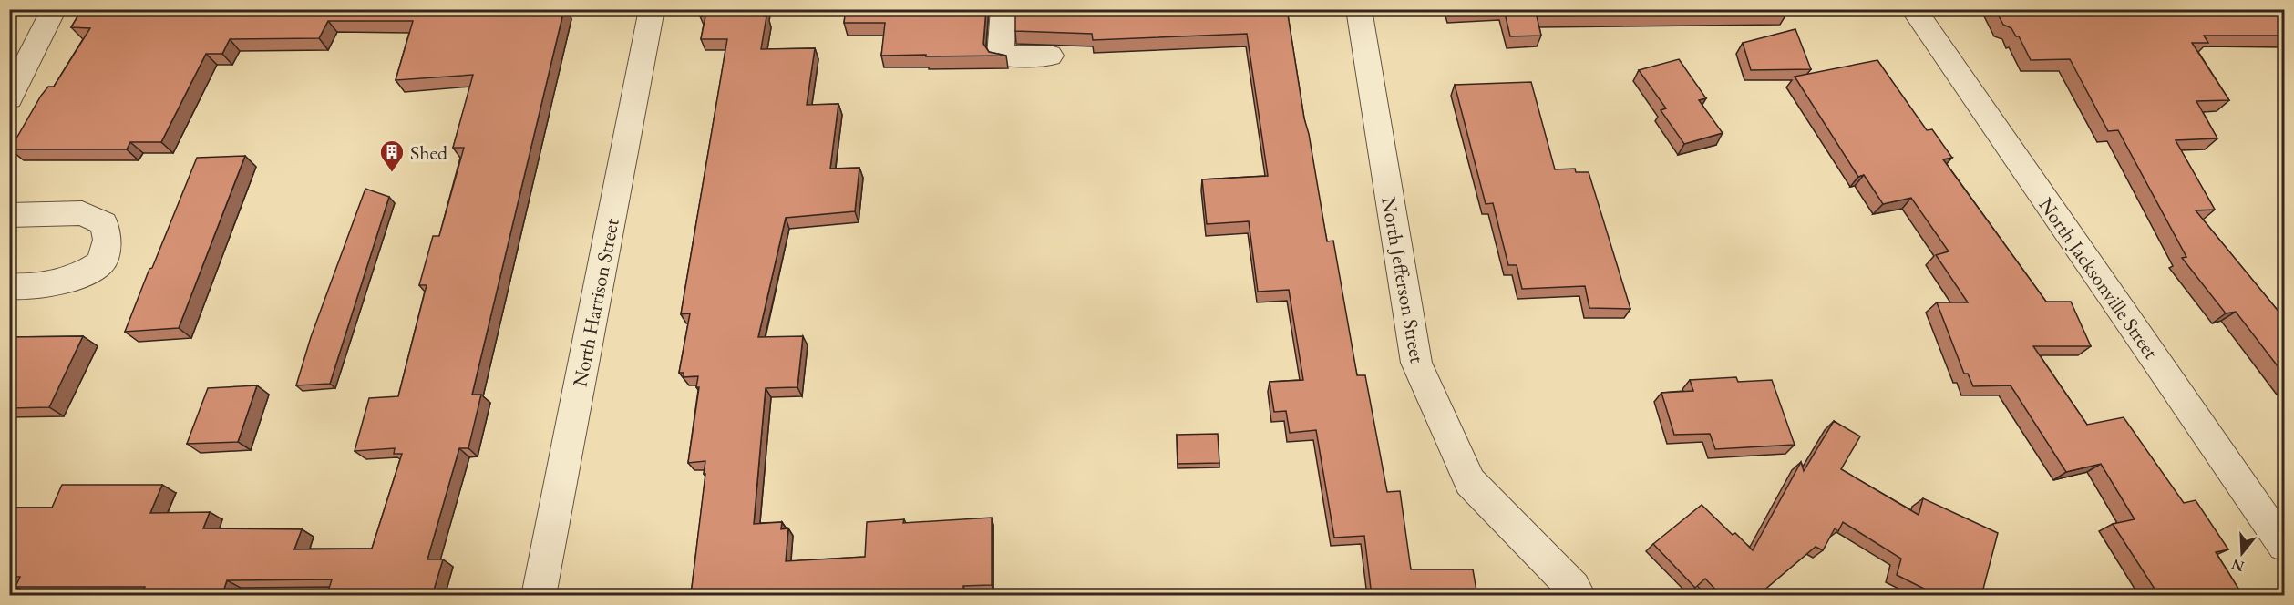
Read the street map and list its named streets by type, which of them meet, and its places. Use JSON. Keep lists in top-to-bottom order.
{
  "streets": {
    "street": ["North Jacksonville Street", "North Jefferson Street", "North Harrison Street"]
  },
  "places": {
    "building": ["Shed"]
  },
  "north": "bottom"
}
